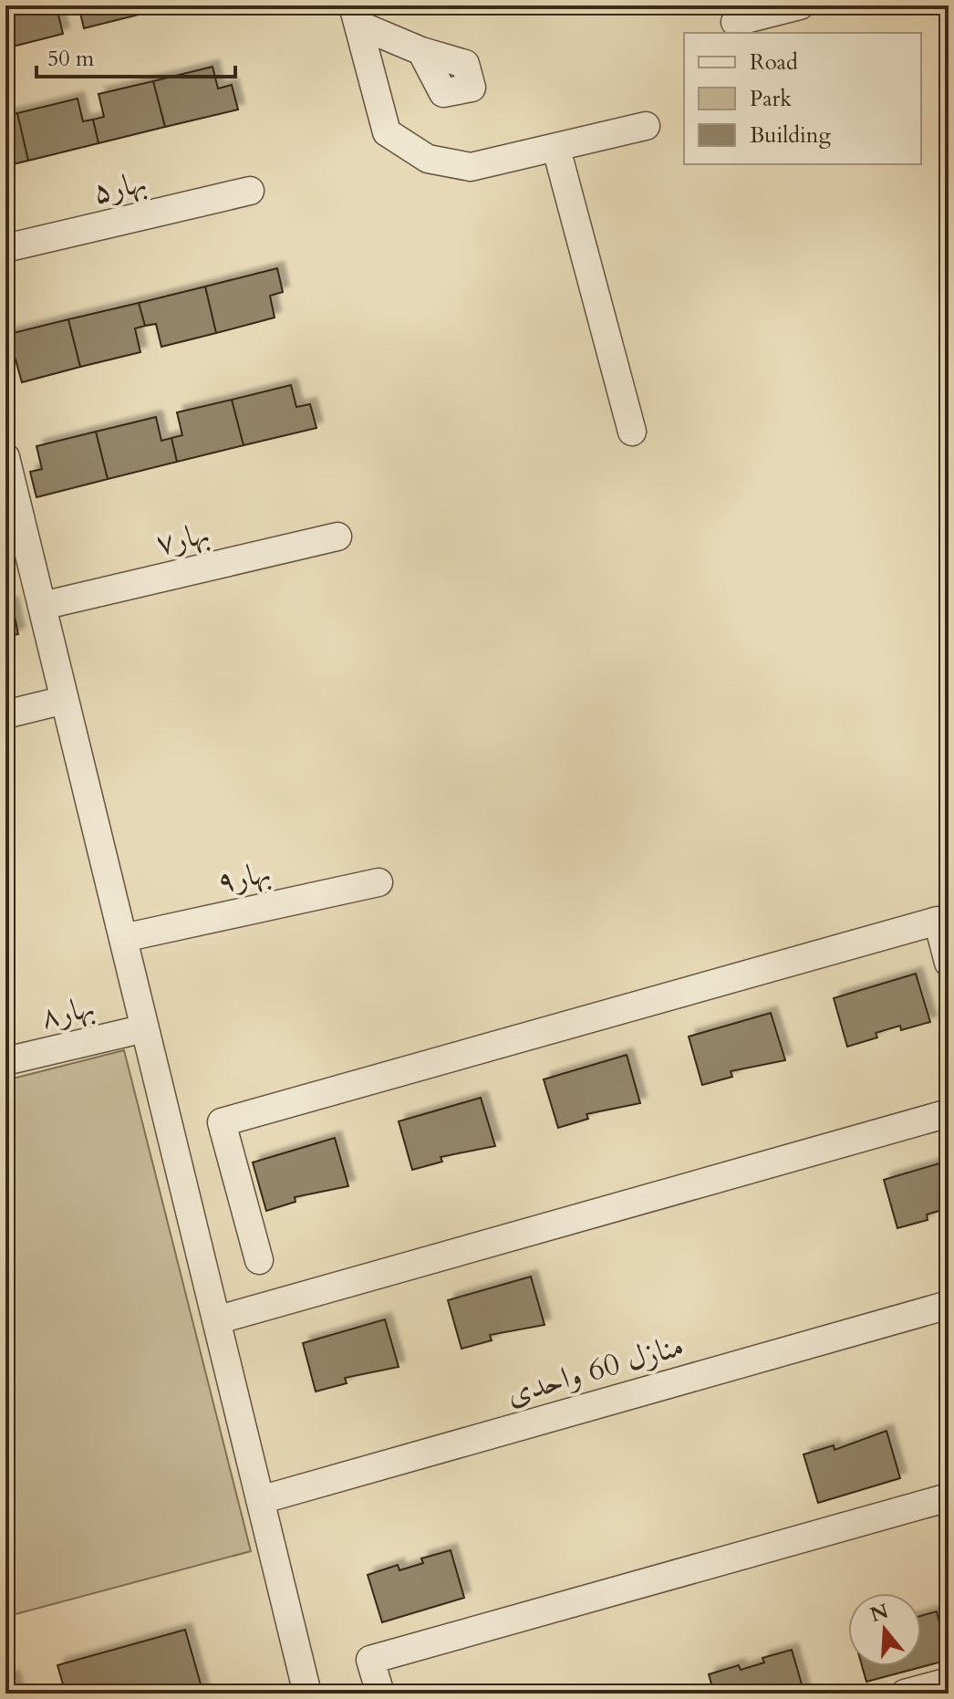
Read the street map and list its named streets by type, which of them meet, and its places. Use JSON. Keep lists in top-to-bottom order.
{
  "streets": {
    "street": [
      "بهار۵",
      "بهار۷",
      "بهار۹",
      "بهار۸",
      "منازل 60 واحدی"
    ]
  },
  "legend": ["Road", "Park", "Building"],
  "scale_bar": "50 m",
  "north": "top"
}
